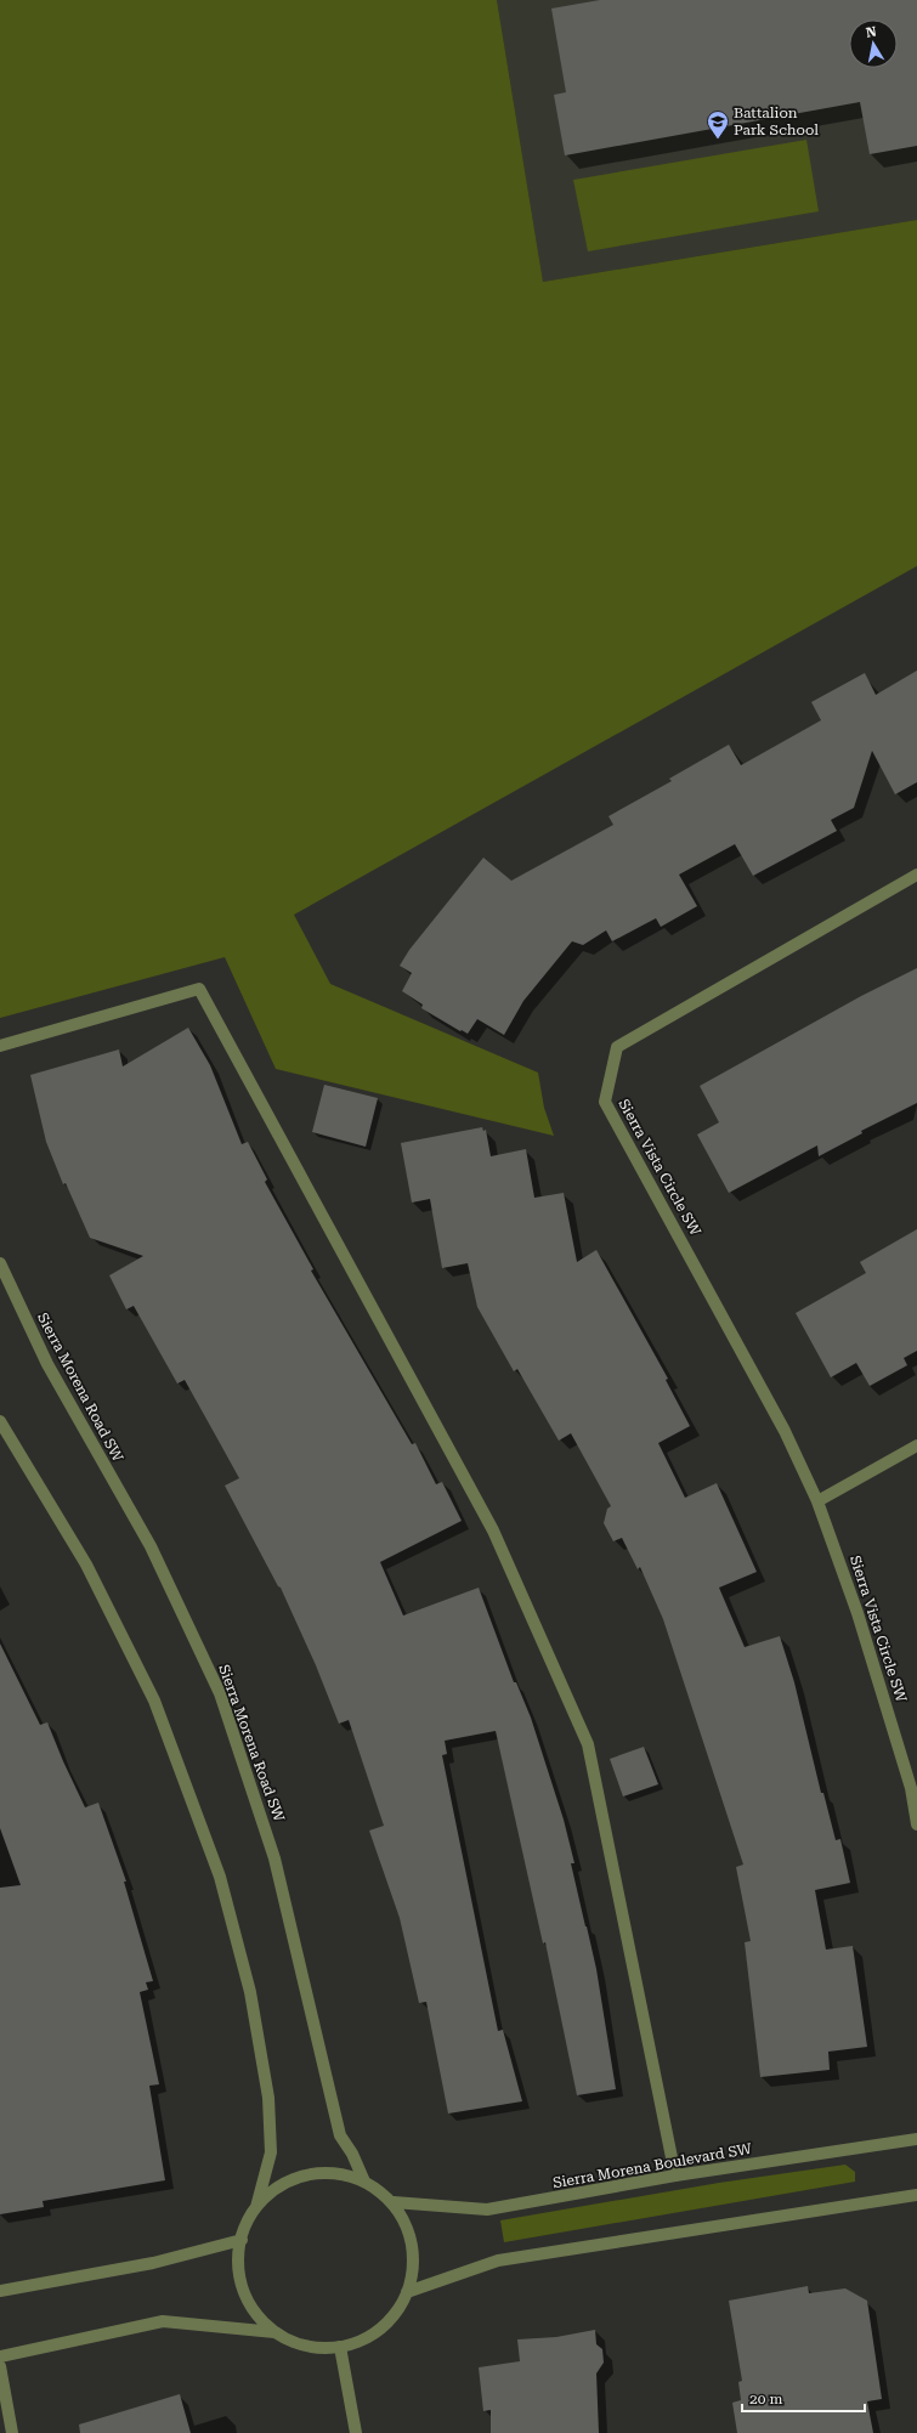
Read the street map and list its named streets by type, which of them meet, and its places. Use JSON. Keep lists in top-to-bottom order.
{
  "streets": {
    "street": ["Sierra Vista Circle SW", "Sierra Morena Road SW", "Sierra Morena Boulevard SW"]
  },
  "places": {
    "school or university": ["Battalion Park School"]
  },
  "scale_bar": "20 m",
  "north": "top"
}
